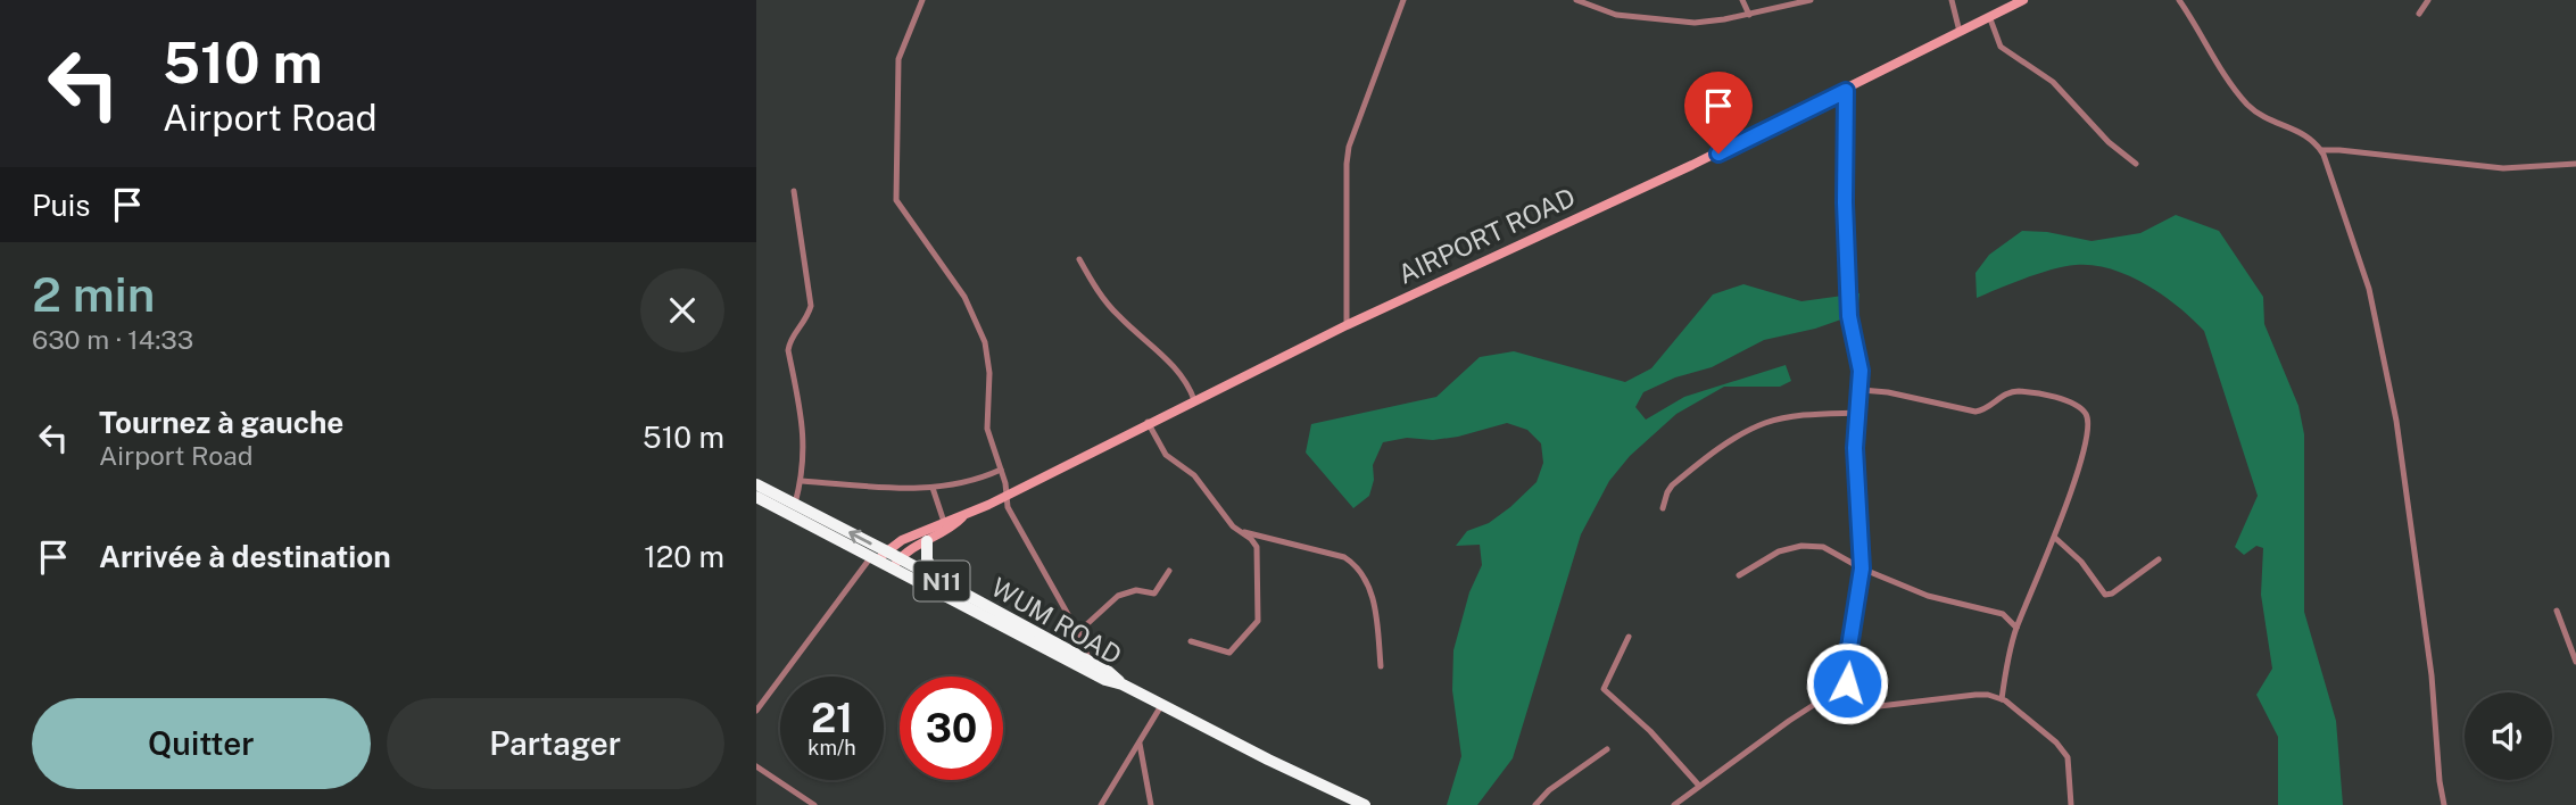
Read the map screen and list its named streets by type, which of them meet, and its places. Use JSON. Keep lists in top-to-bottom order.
{
  "streets": {
    "highway": ["N11", "WUM ROAD"],
    "main road": ["AIRPORT ROAD"]
  },
  "crossings": [
    ["AIRPORT ROAD", "WUM ROAD"]
  ],
  "page": {
    "turn": ["510 m", "Airport Road"],
    "then": "Puis",
    "heading": ["2 min", "630 m · 14:33"],
    "list": [
      {
        "name": "Tournez à gauche",
        "note": "Airport Road",
        "value": "510 m"
      },
      {
        "name": "Arrivée à destination",
        "value": "120 m"
      }
    ],
    "speed": "21 km/h",
    "limit": "30",
    "buttons": ["Quitter", "Partager"]
  }
}
